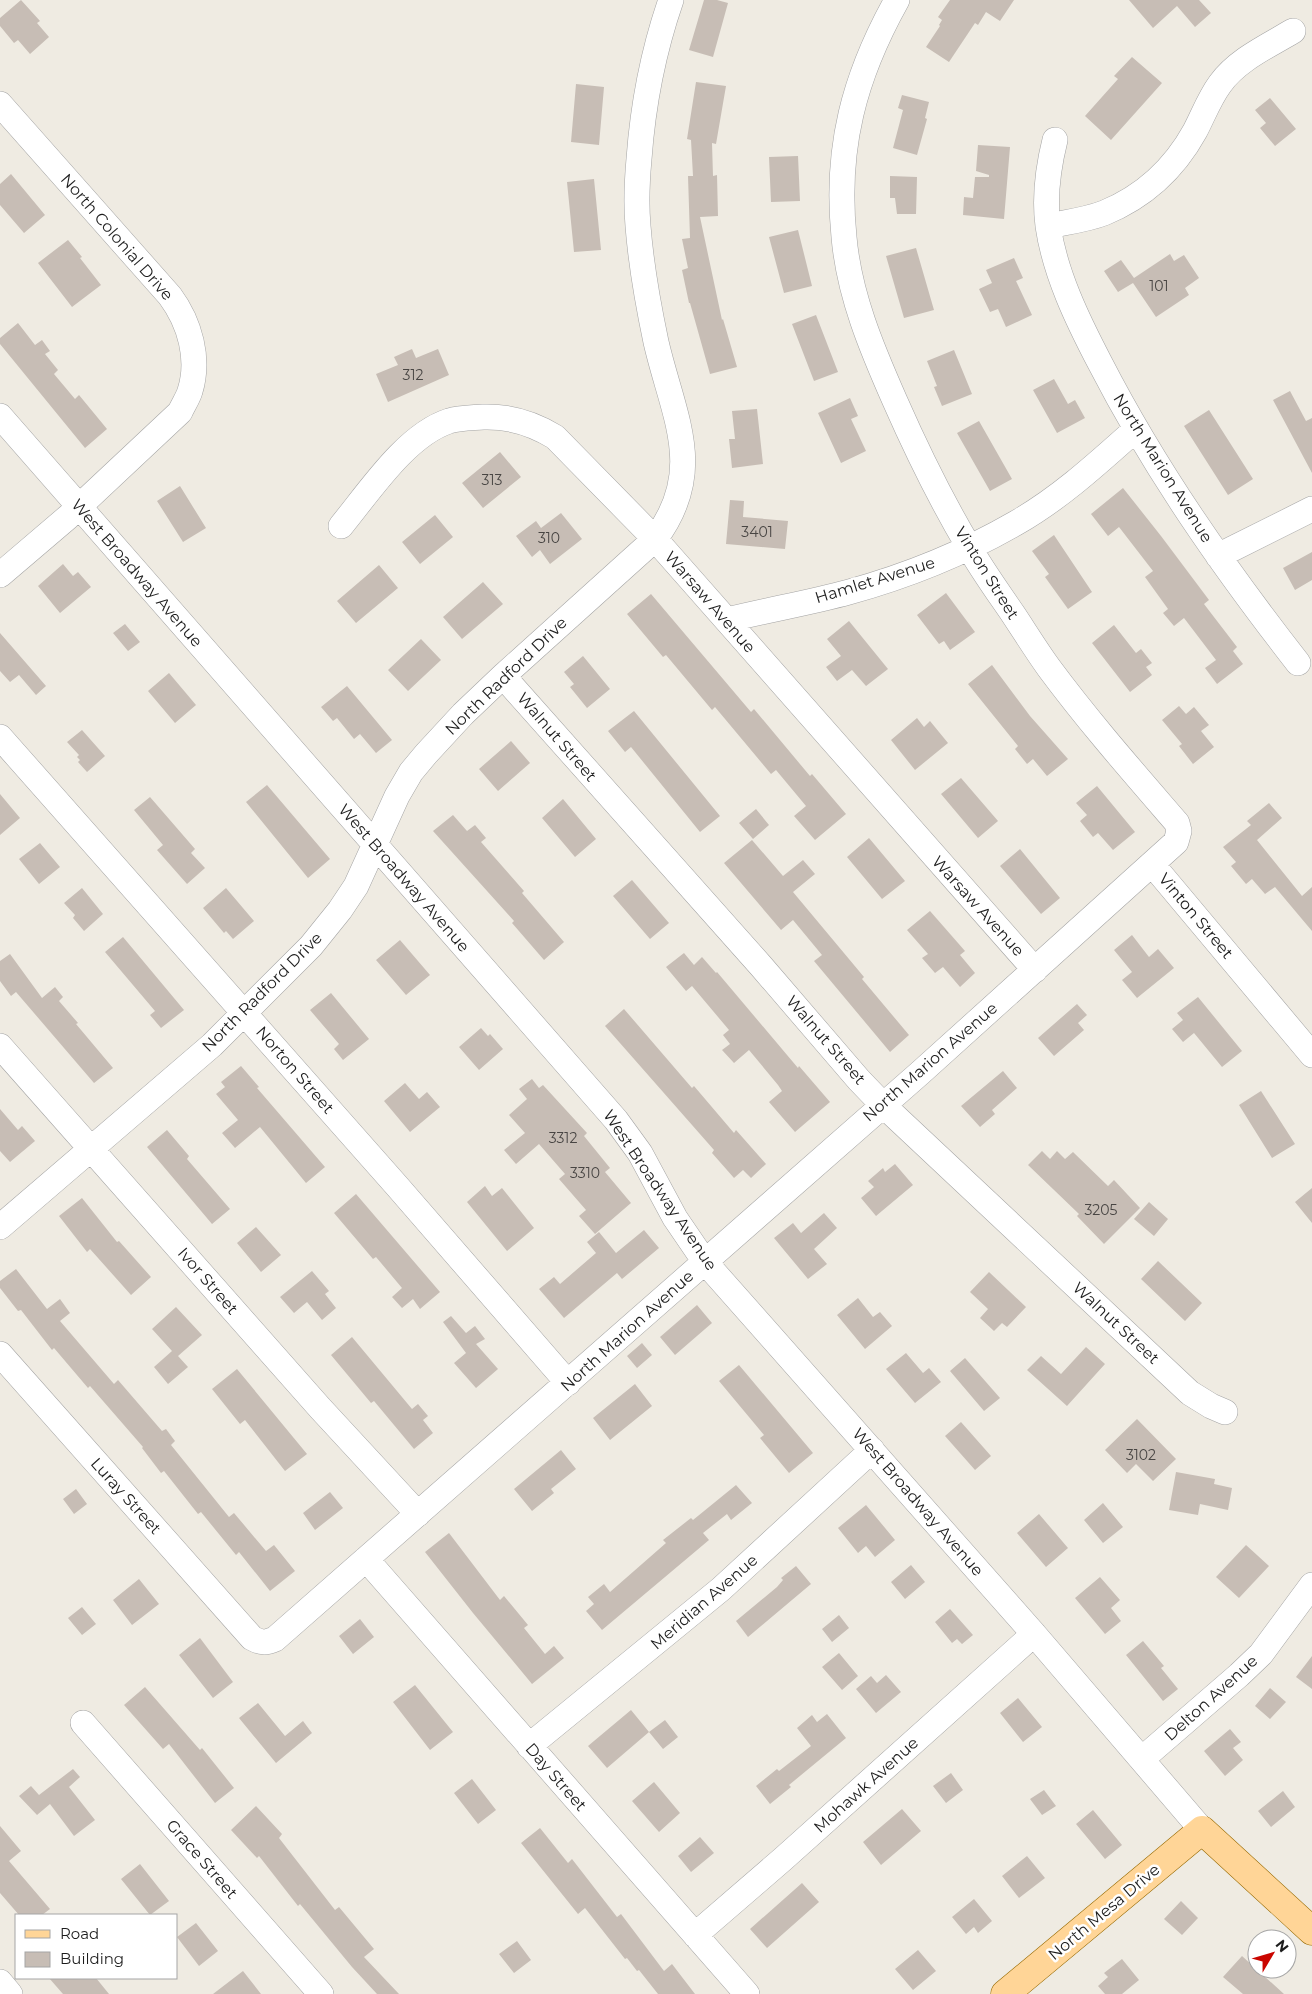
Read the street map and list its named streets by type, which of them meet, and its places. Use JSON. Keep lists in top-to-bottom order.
{
  "streets": {
    "main road": ["West Broadway Avenue", "North Mesa Drive"],
    "street": [
      "North Colonial Drive",
      "North Marion Avenue",
      "Vinton Street",
      "Hamlet Avenue",
      "Warsaw Avenue",
      "North Radford Drive",
      "Walnut Street",
      "Norton Street",
      "Ivor Street",
      "Luray Street",
      "Meridian Avenue",
      "Delton Avenue",
      "Day Street",
      "Mohawk Avenue",
      "Grace Street"
    ]
  },
  "crossings": [
    ["North Colonial Drive", "West Broadway Avenue"],
    ["North Marion Avenue", "West Broadway Avenue"],
    ["North Marion Avenue", "Vinton Street"],
    ["North Marion Avenue", "Hamlet Avenue"],
    ["North Marion Avenue", "Warsaw Avenue"],
    ["North Marion Avenue", "Walnut Street"],
    ["North Marion Avenue", "Norton Street"],
    ["North Marion Avenue", "Ivor Street"],
    ["North Marion Avenue", "Luray Street"],
    ["North Marion Avenue", "Day Street"],
    ["West Broadway Avenue", "North Radford Drive"],
    ["West Broadway Avenue", "Meridian Avenue"],
    ["West Broadway Avenue", "Delton Avenue"],
    ["West Broadway Avenue", "Mohawk Avenue"],
    ["West Broadway Avenue", "North Mesa Drive"],
    ["Vinton Street", "Hamlet Avenue"],
    ["Hamlet Avenue", "Warsaw Avenue"],
    ["Warsaw Avenue", "North Radford Drive"],
    ["North Radford Drive", "Walnut Street"],
    ["North Radford Drive", "Norton Street"],
    ["North Radford Drive", "Ivor Street"],
    ["Meridian Avenue", "Day Street"],
    ["Day Street", "Mohawk Avenue"]
  ],
  "house_numbers": [
    "101",
    "312",
    "313",
    "3401",
    "310",
    "3312",
    "3310",
    "3205",
    "3102"
  ],
  "legend": ["Road", "Building"],
  "north": "top right"
}
